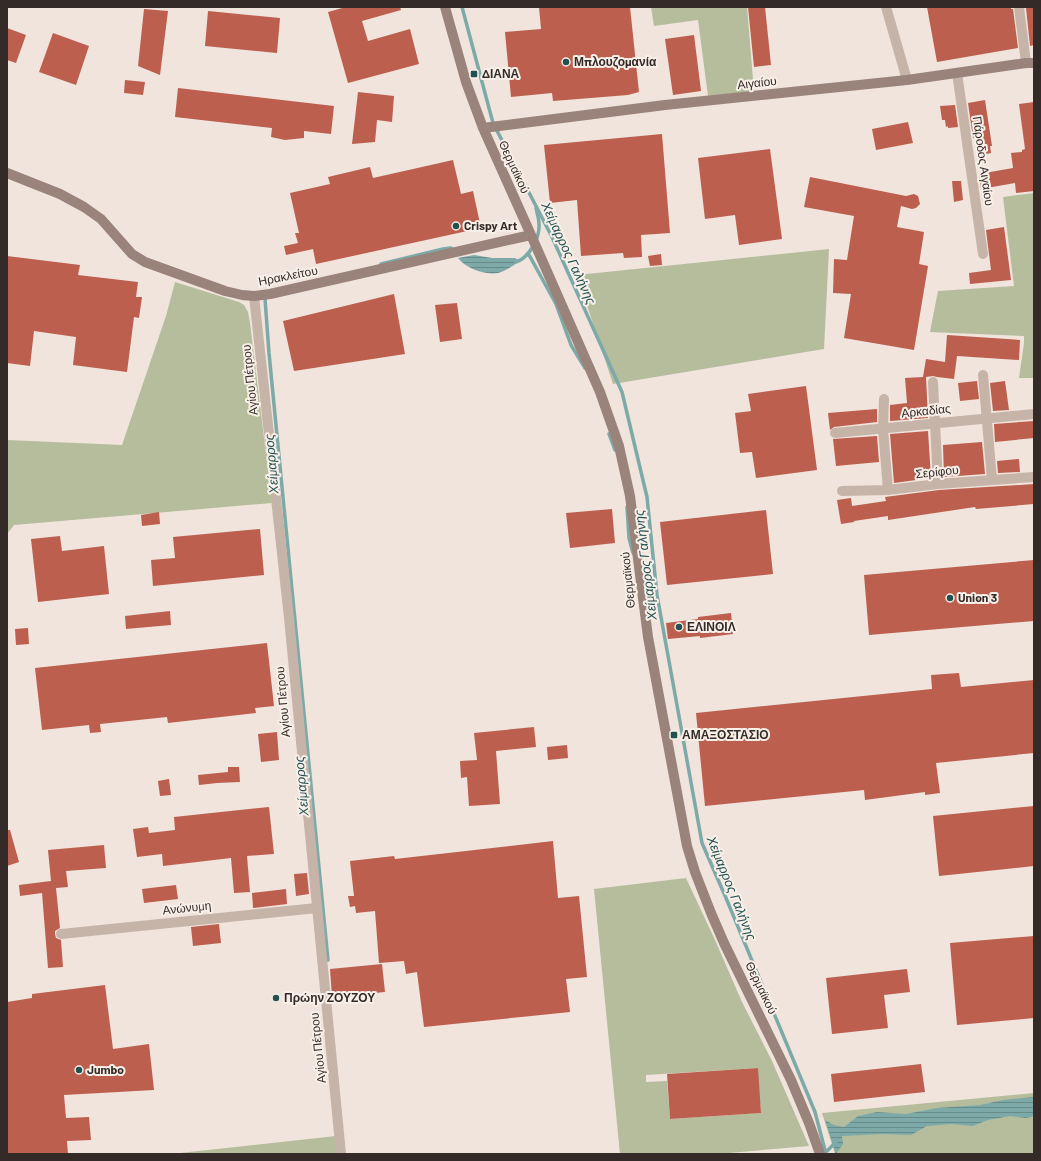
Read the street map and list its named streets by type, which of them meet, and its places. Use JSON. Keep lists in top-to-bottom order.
{
  "streets": {
    "street": [
      "Αιγαίου",
      "Πάροδος Αιγαίου",
      "Θερμαϊκού",
      "Ηρακλείτου",
      "Αγίου Πέτρου",
      "Αρκαδίας",
      "Σερίφου",
      "Ανώνυμη"
    ]
  },
  "crossings": [
    ["Αιγαίου", "Πάροδος Αιγαίου"],
    ["Αιγαίου", "Θερμαϊκού"],
    ["Θερμαϊκού", "Ηρακλείτου"],
    ["Ηρακλείτου", "Αγίου Πέτρου"],
    ["Αγίου Πέτρου", "Ανώνυμη"]
  ],
  "water": ["Χείμαρρος Γαλήνης", "Χείμαρρος"],
  "places": {
    "other": [
      "Μπλουζομανία",
      "Crispy Art",
      "Union 3",
      "ΕΛΙΝΟΙΛ",
      "Πρώην ΖΟΥΖΟΥ",
      "Jumbo"
    ],
    "transit": ["ΔΙΑΝΑ", "ΑΜΑΞΟΣΤΑΣΙΟ"]
  }
}
